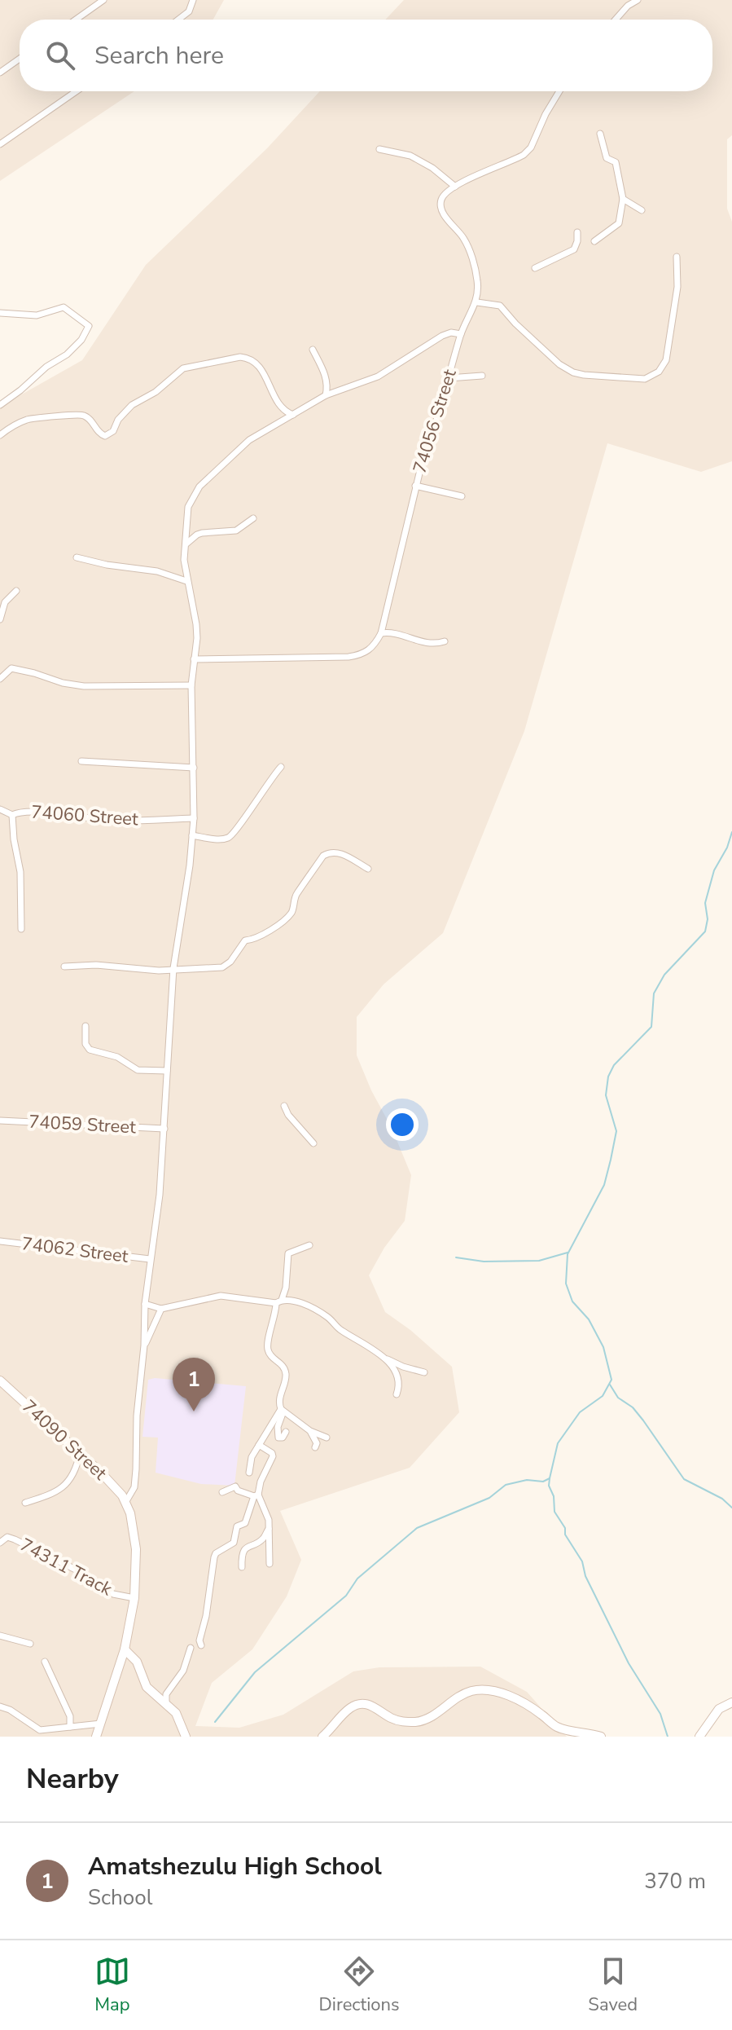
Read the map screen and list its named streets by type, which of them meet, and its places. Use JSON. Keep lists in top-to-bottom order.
{
  "streets": {
    "street": [
      "74056 Street",
      "74060 Street",
      "74059 Street",
      "74062 Street",
      "74090 Street",
      "74311 Track"
    ]
  },
  "page": {
    "search": "Search here",
    "pins": "1",
    "heading": "Nearby",
    "list": [
      {
        "mark": "1",
        "name": "Amatshezulu High School",
        "note": "School",
        "value": "370 m"
      }
    ],
    "nav": ["Map", "Directions", "Saved"]
  }
}
